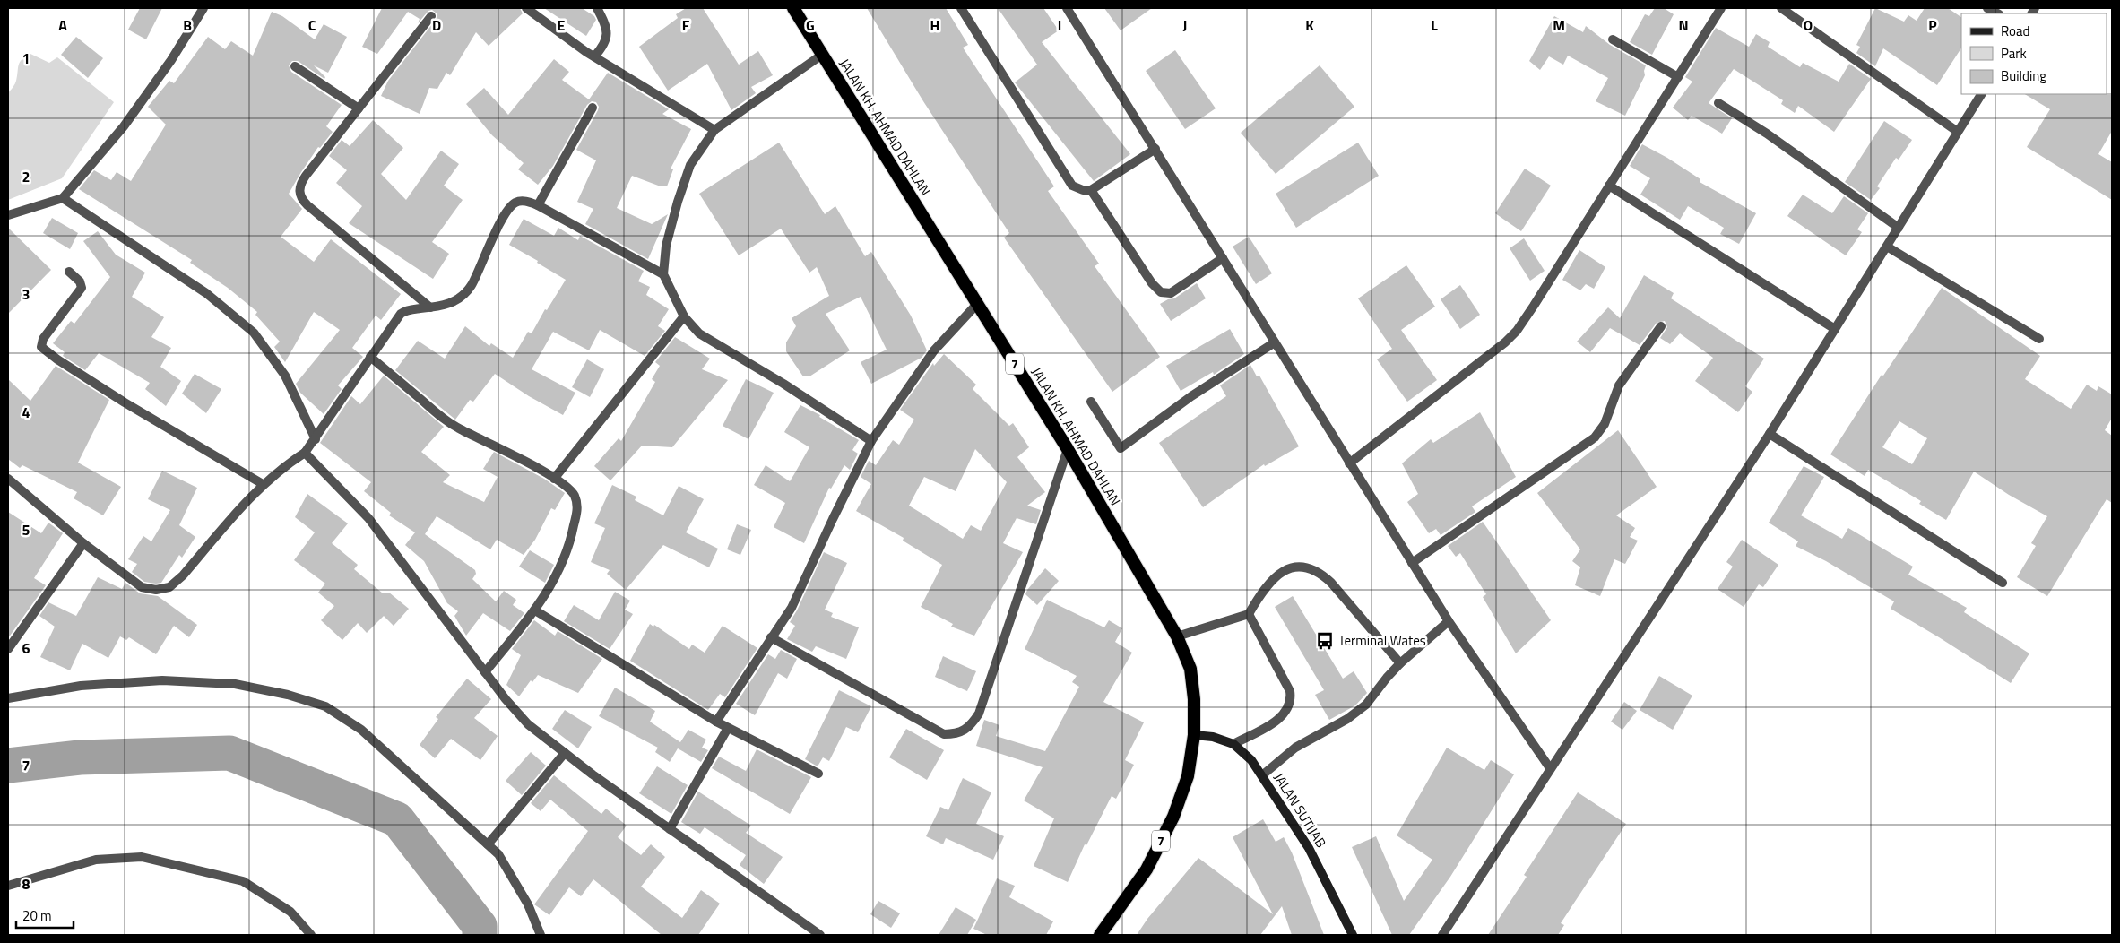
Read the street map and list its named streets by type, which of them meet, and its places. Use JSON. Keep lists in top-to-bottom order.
{
  "streets": {
    "highway": ["JALAN KH. AHMAD DAHLAN", "7"],
    "main road": ["JALAN SUTIJAB"]
  },
  "crossings": [
    ["JALAN KH. AHMAD DAHLAN", "7"],
    ["JALAN KH. AHMAD DAHLAN", "JALAN SUTIJAB"],
    ["7", "JALAN SUTIJAB"]
  ],
  "places": {
    "bus stop": ["Terminal Wates"]
  },
  "legend": ["Road", "Park", "Building"],
  "scale_bar": "20 m",
  "grid": {
    "columns": [
      "A",
      "B",
      "C",
      "D",
      "E",
      "F",
      "G",
      "H",
      "I",
      "J",
      "K",
      "L",
      "M",
      "N",
      "O",
      "P"
    ],
    "rows": [
      "1",
      "2",
      "3",
      "4",
      "5",
      "6",
      "7",
      "8"
    ]
  }
}
